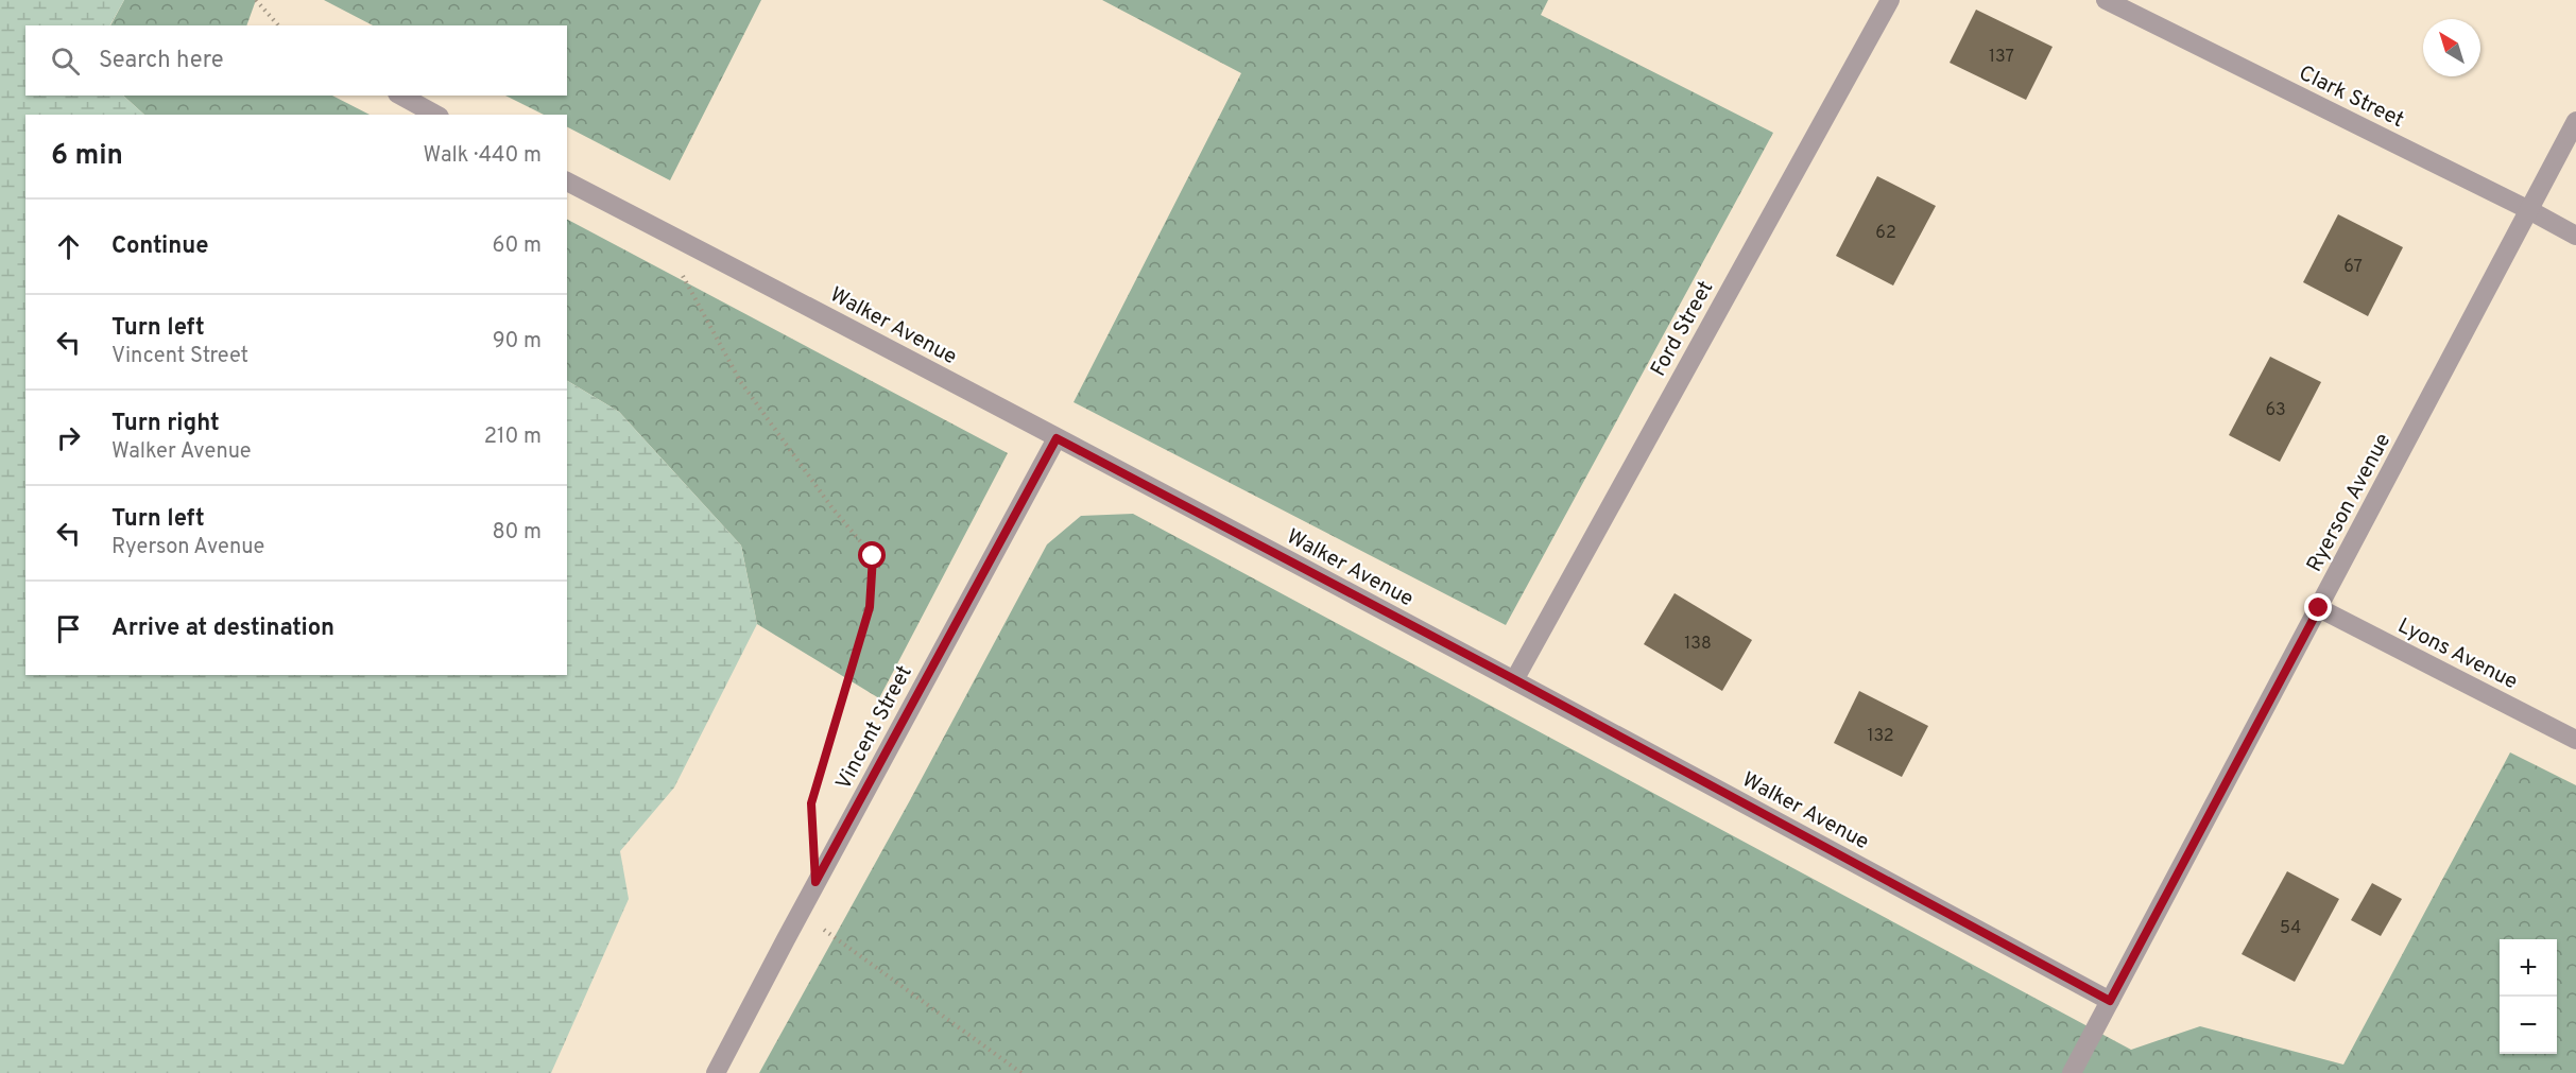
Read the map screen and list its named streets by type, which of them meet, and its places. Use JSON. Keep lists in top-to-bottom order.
{
  "streets": {
    "street": [
      "Clark Street",
      "Walker Avenue",
      "Ford Street",
      "Ryerson Avenue",
      "Lyons Avenue",
      "Vincent Street"
    ]
  },
  "crossings": [
    ["Clark Street", "Ryerson Avenue"],
    ["Walker Avenue", "Ford Street"],
    ["Walker Avenue", "Ryerson Avenue"],
    ["Walker Avenue", "Vincent Street"],
    ["Ryerson Avenue", "Lyons Avenue"]
  ],
  "house_numbers": [
    "137",
    "62",
    "67",
    "63",
    "138",
    "132",
    "54"
  ],
  "north": "top left",
  "page": {
    "search": "Search here",
    "heading": ["6 min", "Walk · 440 m"],
    "list": [
      ["Continue", "60 m"],
      ["Turn left", "Vincent Street", "90 m"],
      ["Turn right", "Walker Avenue", "210 m"],
      ["Turn left", "Ryerson Avenue", "80 m"],
      "Arrive at destination"
    ],
    "map_buttons": ["+", "−"]
  }
}
